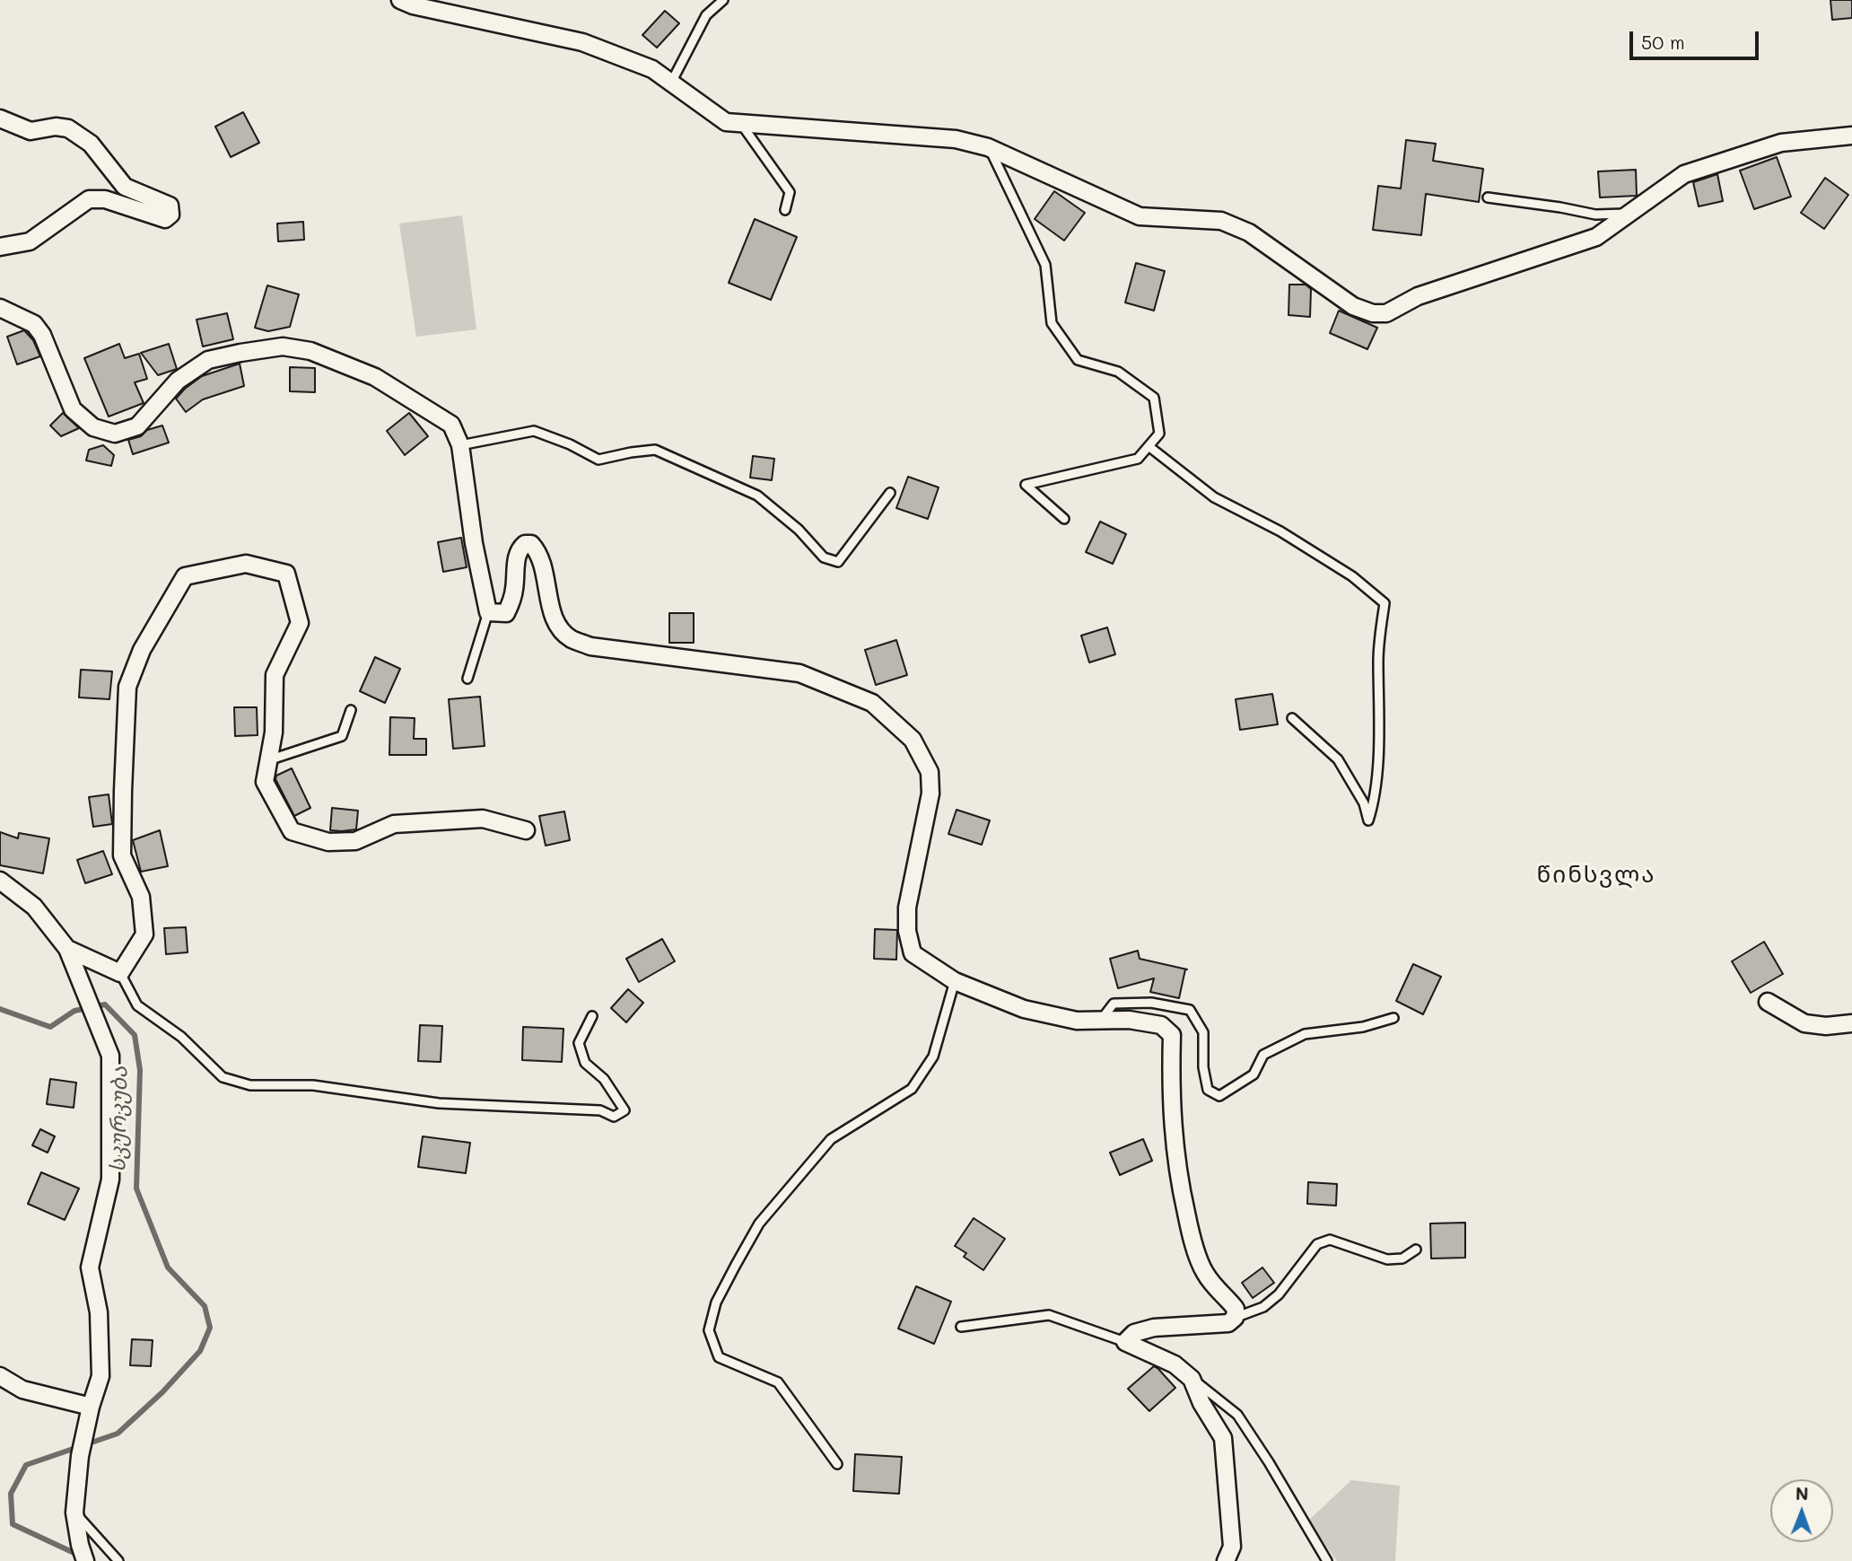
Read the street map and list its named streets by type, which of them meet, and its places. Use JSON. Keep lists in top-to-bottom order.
{
  "districts": ["წინსვლა"],
  "water": ["სკურკუბა"],
  "scale_bar": "50 m",
  "north": "top"
}
